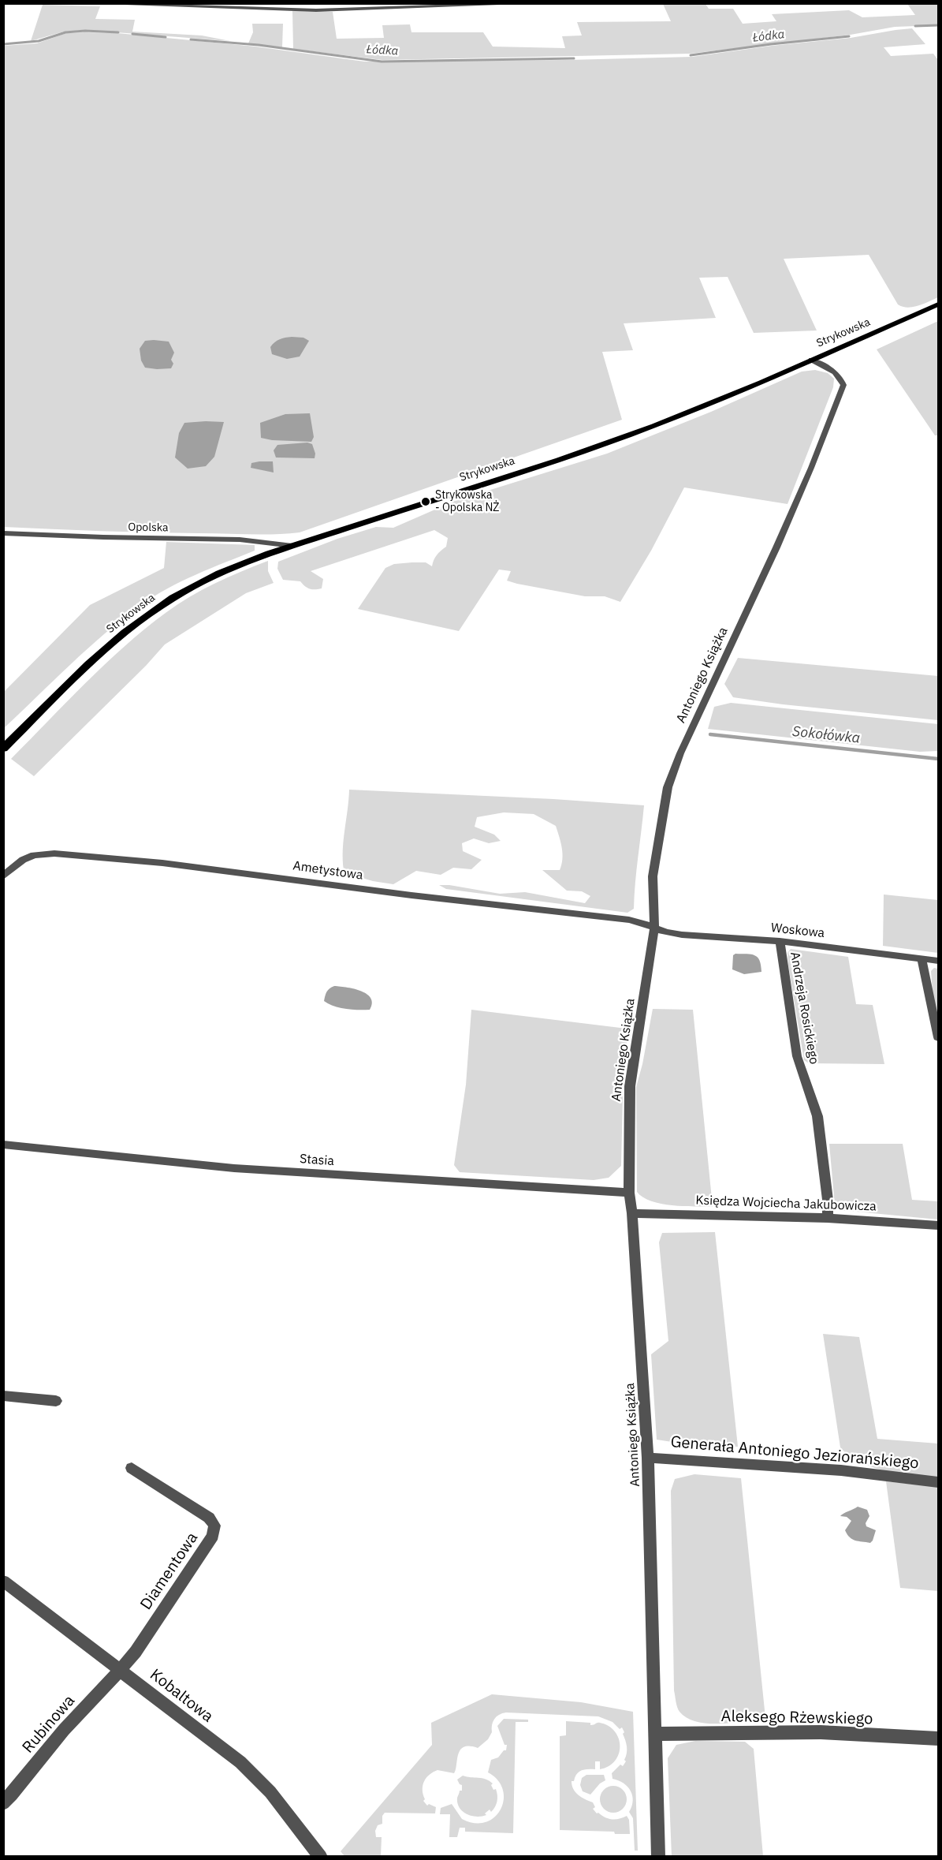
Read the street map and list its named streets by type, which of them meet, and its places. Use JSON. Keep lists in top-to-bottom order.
{
  "streets": {
    "main road": ["Strykowska"],
    "street": [
      "Opolska",
      "Antoniego Książka",
      "Ametystowa",
      "Woskowa",
      "Andrzeja Rosickiego",
      "Stasia",
      "Księdza Wojciecha Jakubowicza",
      "Generała Antoniego Jeziorańskiego",
      "Diamentowa",
      "Kobaltowa",
      "Aleksego Rżewskiego",
      "Rubinowa"
    ]
  },
  "crossings": [
    ["Strykowska", "Opolska"],
    ["Strykowska", "Antoniego Książka"],
    ["Antoniego Książka", "Ametystowa"],
    ["Antoniego Książka", "Woskowa"],
    ["Antoniego Książka", "Stasia"],
    ["Antoniego Książka", "Księdza Wojciecha Jakubowicza"],
    ["Antoniego Książka", "Generała Antoniego Jeziorańskiego"],
    ["Antoniego Książka", "Aleksego Rżewskiego"],
    ["Ametystowa", "Woskowa"],
    ["Woskowa", "Andrzeja Rosickiego"],
    ["Andrzeja Rosickiego", "Księdza Wojciecha Jakubowicza"],
    ["Diamentowa", "Kobaltowa"],
    ["Diamentowa", "Rubinowa"],
    ["Kobaltowa", "Rubinowa"]
  ],
  "water": ["Łódka", "Sokołówka"],
  "places": ["Strykowska - Opolska NŻ"]
}
